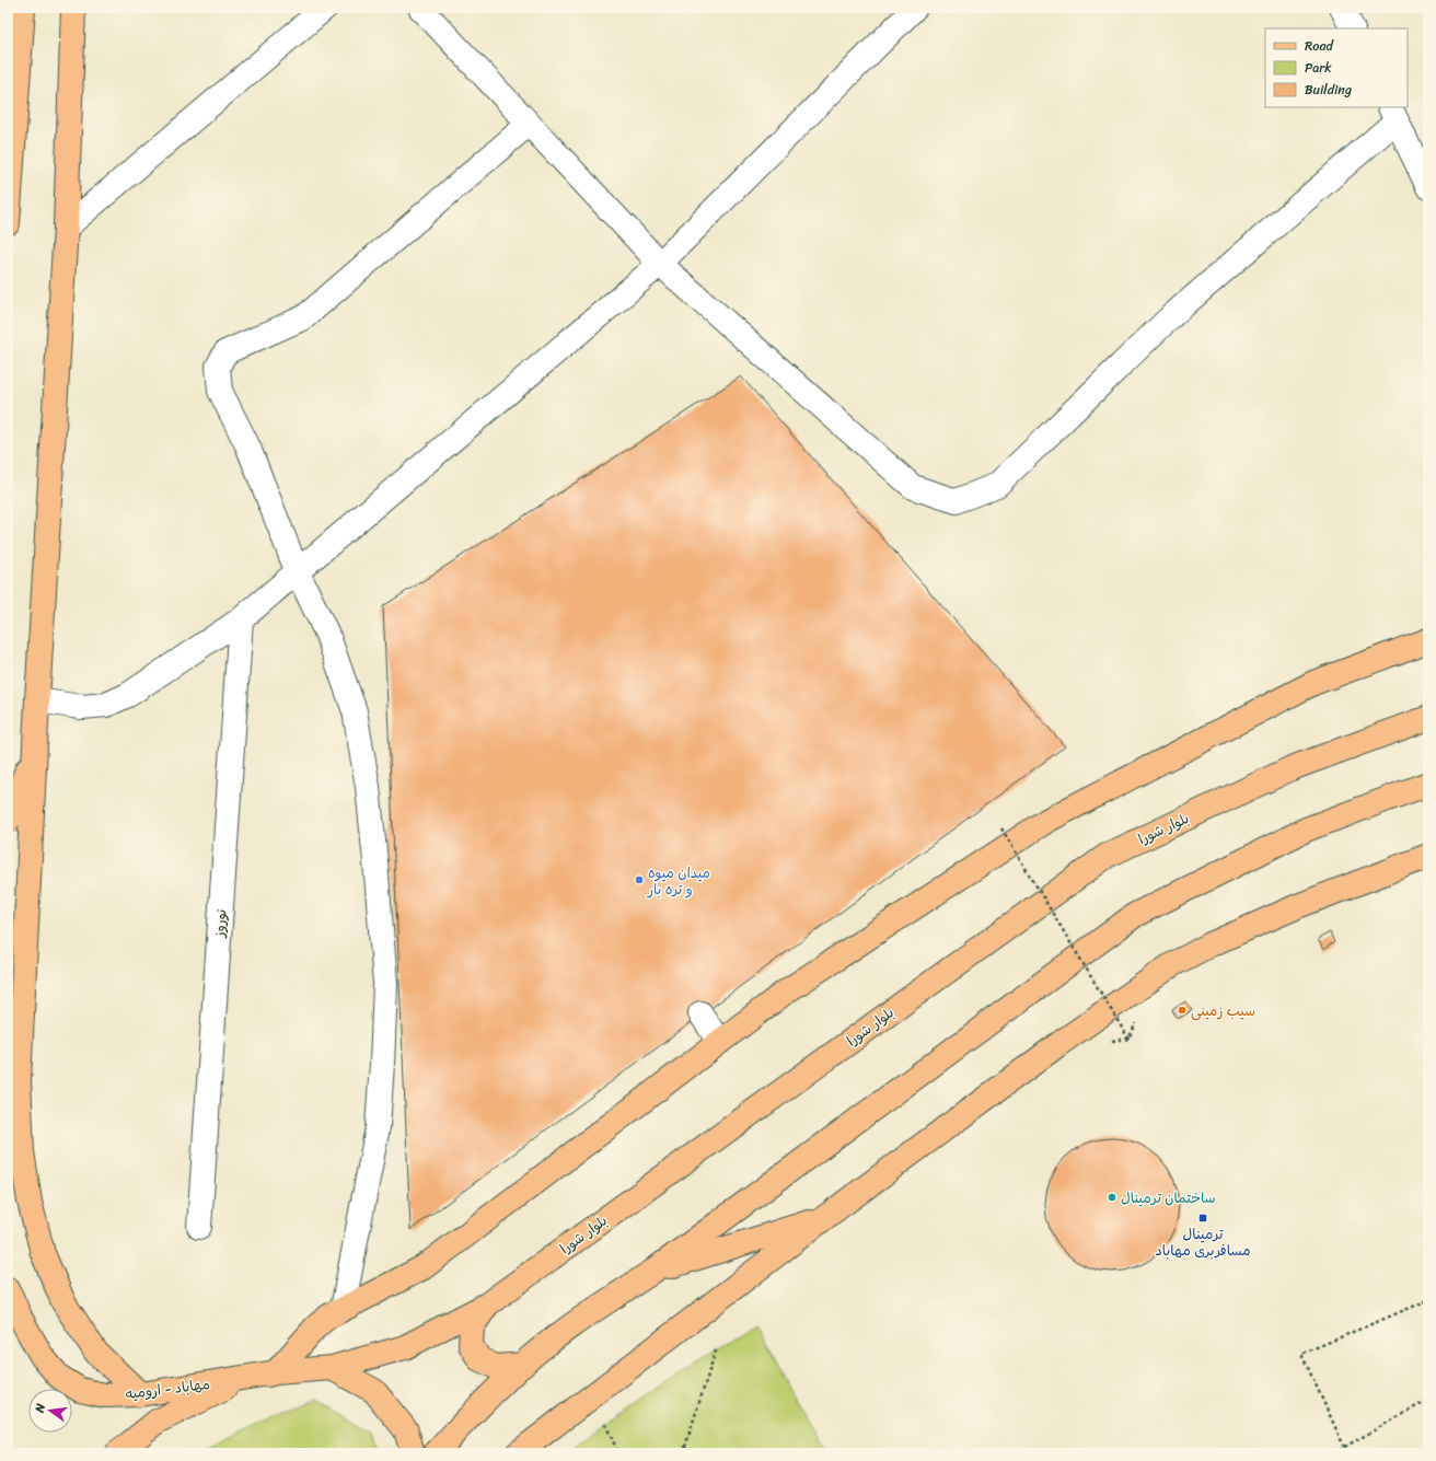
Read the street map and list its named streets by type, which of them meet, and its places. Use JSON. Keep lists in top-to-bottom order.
{
  "streets": {
    "main road": ["بلوار شورا", "مهاباد - ارومیه"],
    "street": ["نوروز"]
  },
  "crossings": [
    ["بلوار شورا", "مهاباد - ارومیه"]
  ],
  "places": {
    "other": ["میدان میوه و تره بار", "سیب زمینی", "ساختمان ترمینال"],
    "transit": ["ترمینال مسافربری مهاباد"]
  },
  "legend": ["Road", "Park", "Building"],
  "north": "left"
}
